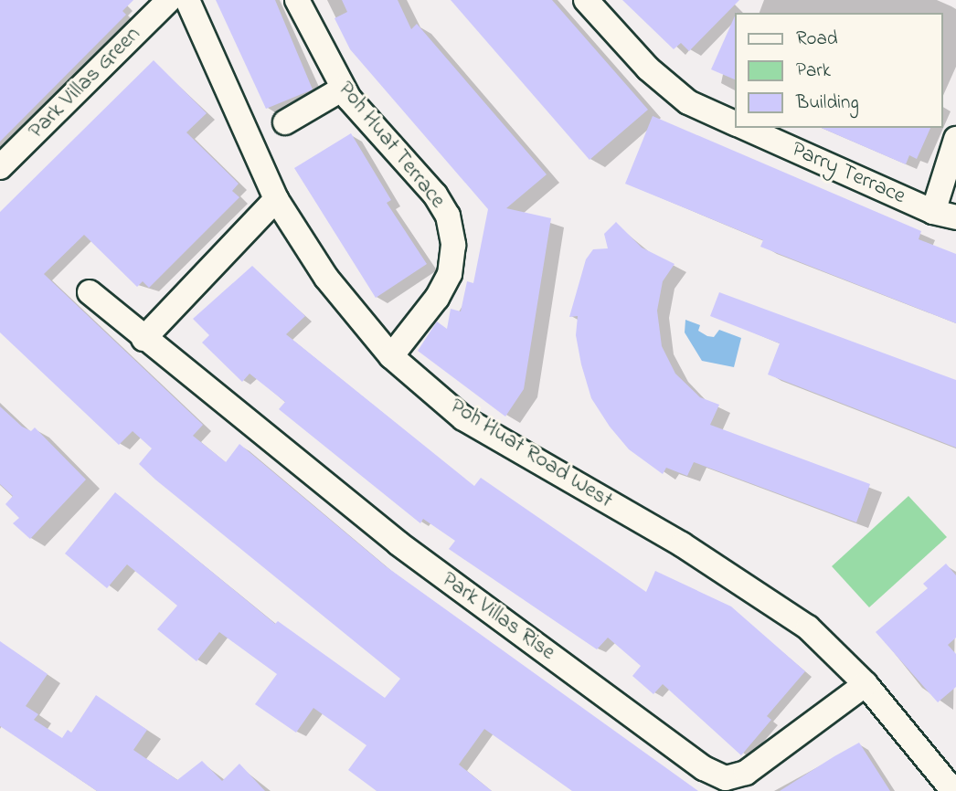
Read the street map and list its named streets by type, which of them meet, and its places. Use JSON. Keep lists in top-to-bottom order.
{
  "streets": {
    "street": [
      "Park Villas Green",
      "Poh Huat Terrace",
      "Parry Terrace",
      "Poh Huat Road West",
      "Park Villas Rise"
    ]
  },
  "crossings": [
    ["Poh Huat Terrace", "Poh Huat Road West"],
    ["Poh Huat Road West", "Park Villas Rise"]
  ],
  "legend": ["Road", "Park", "Building"]
}
